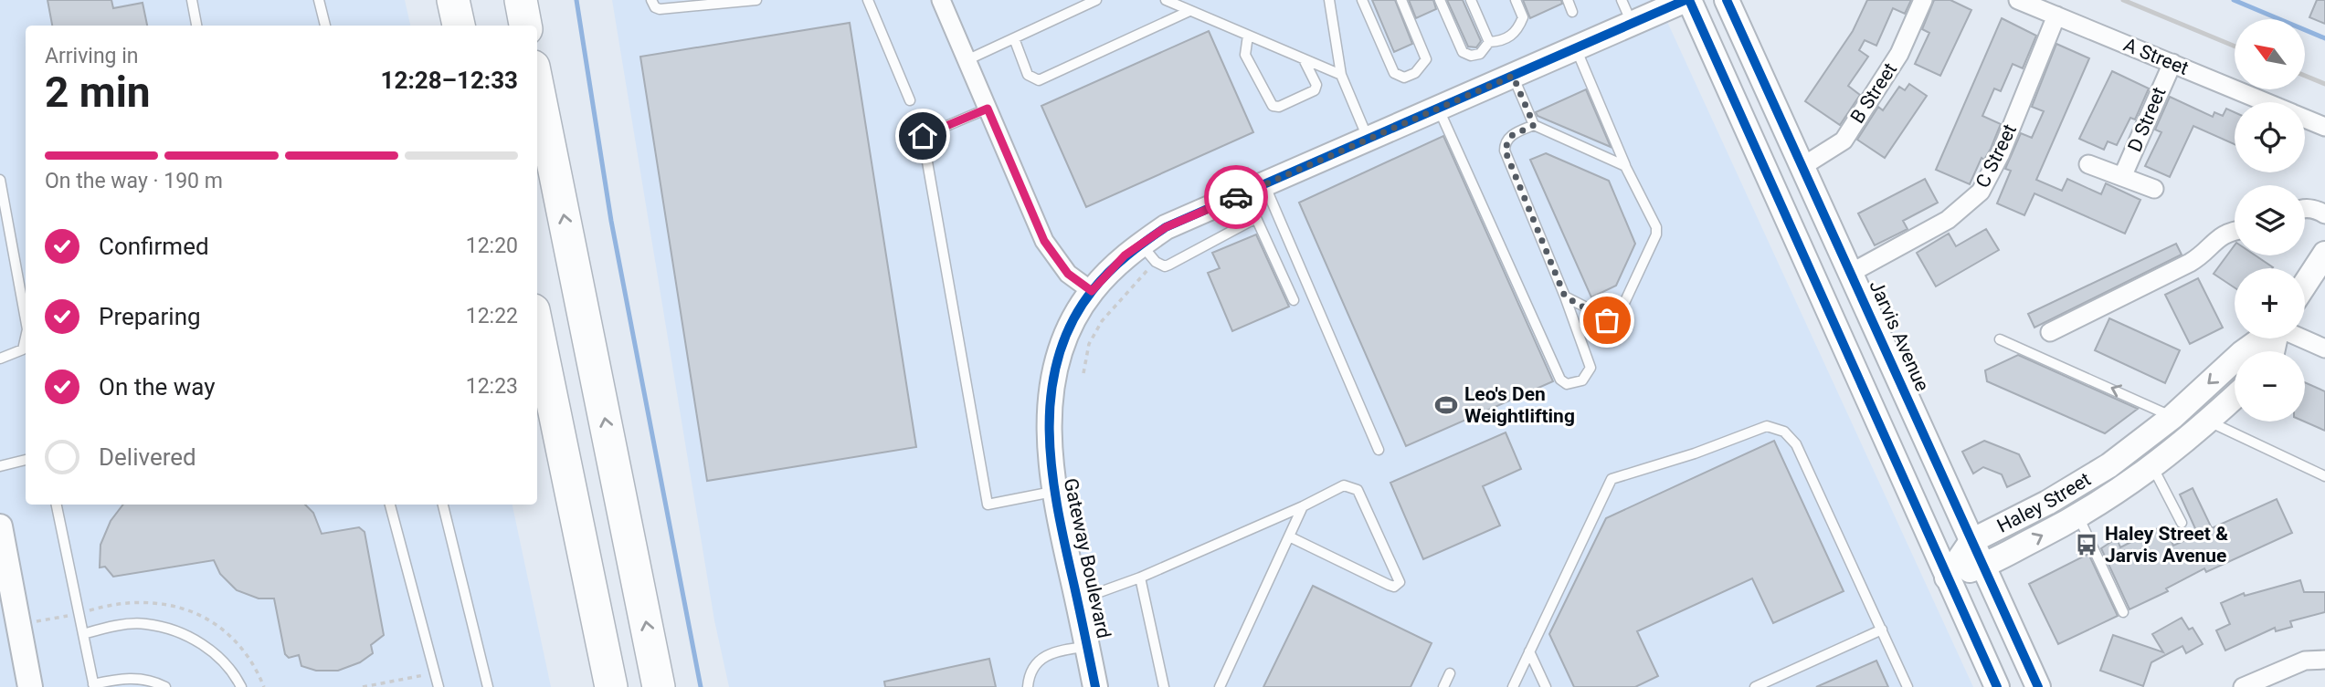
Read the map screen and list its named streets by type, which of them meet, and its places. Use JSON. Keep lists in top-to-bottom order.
{
  "streets": {
    "street": [
      "A Street",
      "B Street",
      "D Street",
      "C Street",
      "Jarvis Avenue",
      "Haley Street",
      "Gateway Boulevard"
    ]
  },
  "crossings": [
    ["A Street", "D Street"],
    ["A Street", "C Street"],
    ["B Street", "Jarvis Avenue"],
    ["C Street", "Jarvis Avenue"],
    ["Jarvis Avenue", "Haley Street"]
  ],
  "places": {
    "sports": ["Leo's Den Weightlifting"],
    "bus stop": ["Haley Street & Jarvis Avenue"]
  },
  "north": "top left",
  "page": {
    "map_buttons": ["+", "−"],
    "heading": ["2 min", "Arriving in", "12:28–12:33"],
    "bar": "On the way · 190 m",
    "list": [
      ["Confirmed", "12:20"],
      ["Preparing", "12:22"],
      ["On the way", "12:23"],
      "Delivered"
    ]
  }
}
